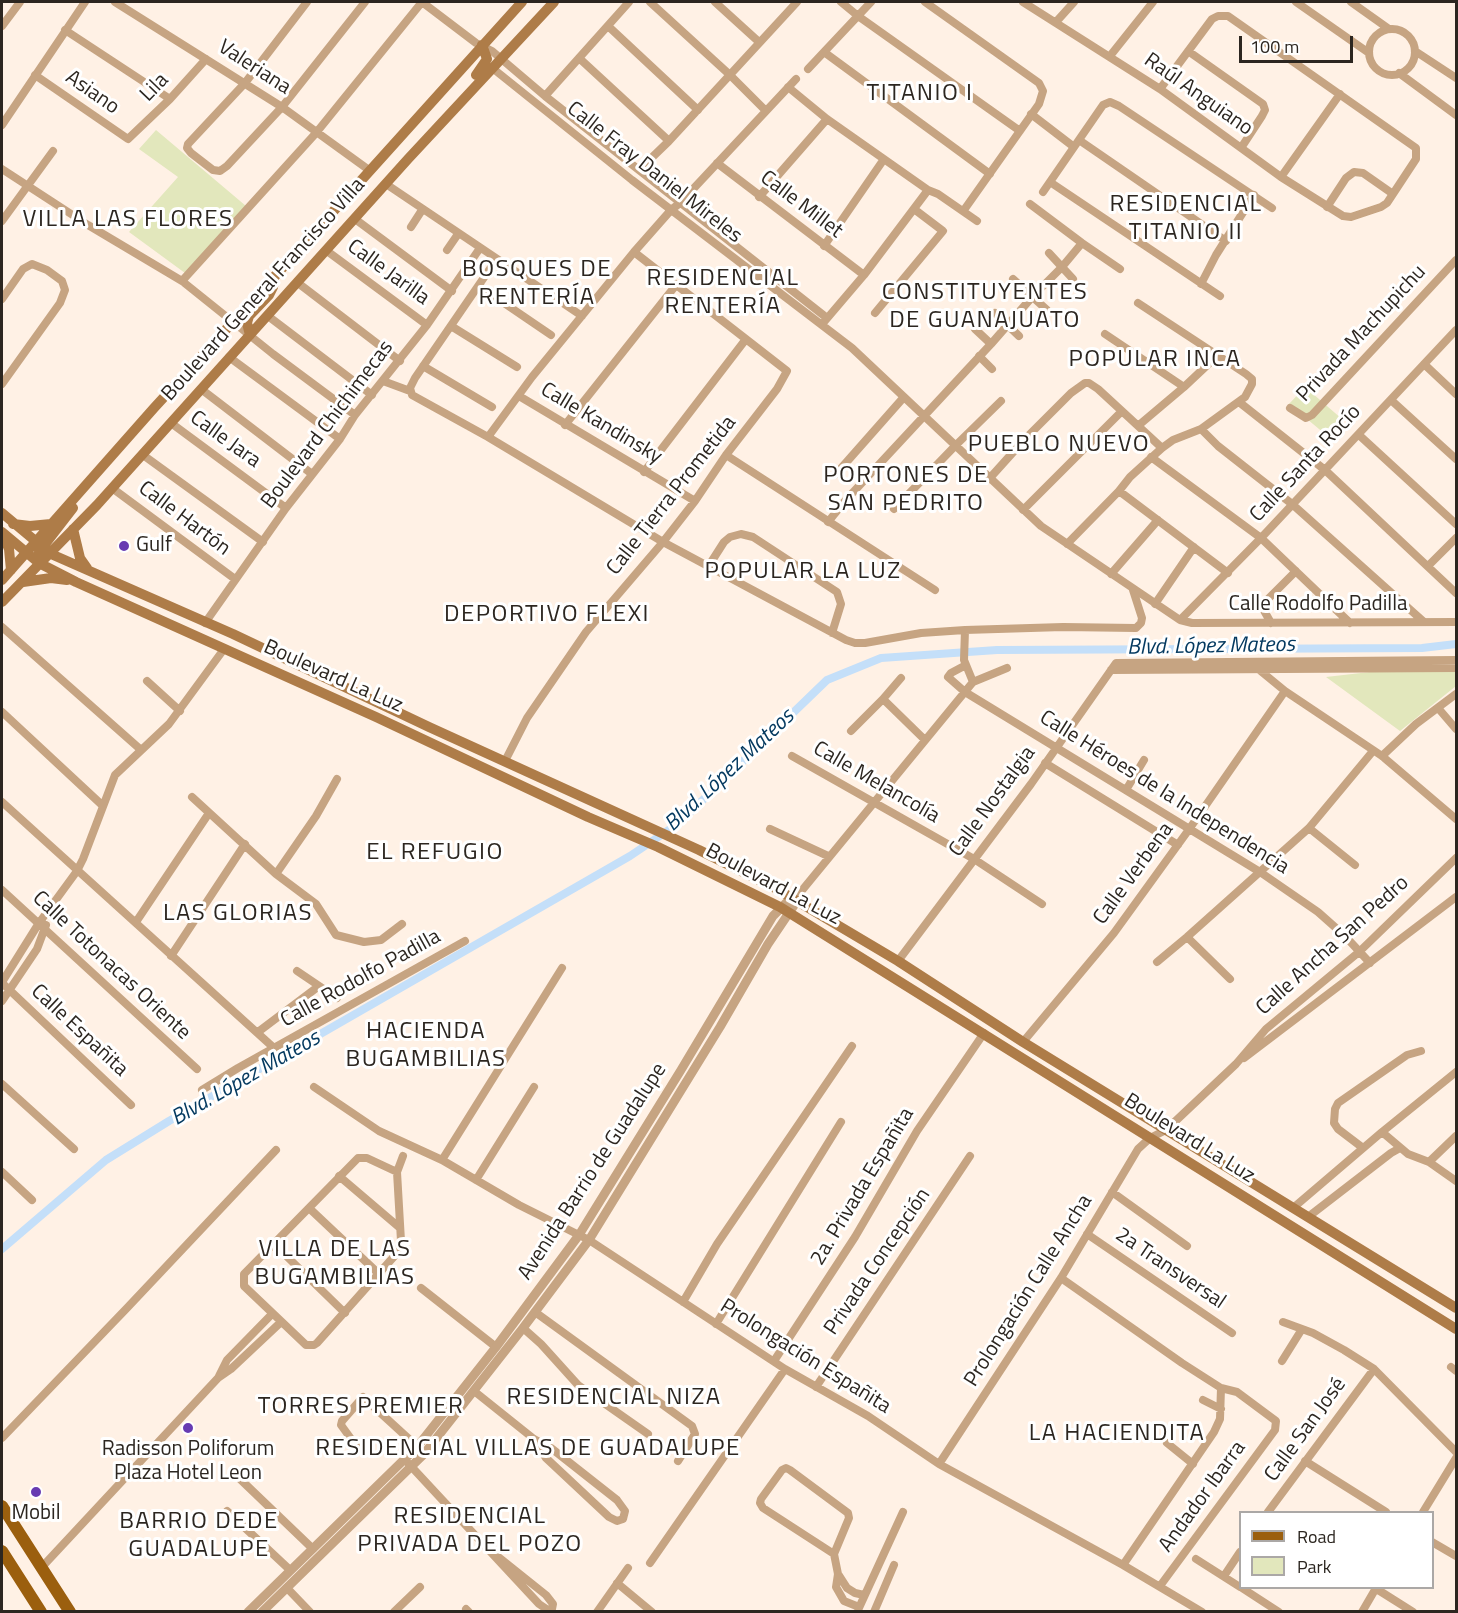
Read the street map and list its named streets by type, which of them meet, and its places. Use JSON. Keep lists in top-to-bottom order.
{
  "streets": {
    "main road": ["Boulevard General Francisco Villa", "Boulevard La Luz"],
    "street": [
      "Valeriana",
      "Lila",
      "Asiano",
      "Raúl Anguiano",
      "Calle Fray Daniel Mireles",
      "Calle Millet",
      "Calle Jarilla",
      "Privada Machupichu",
      "Calle Kandinsky",
      "Boulevard Chichimecas",
      "Calle Jara",
      "Calle Santa Rocío",
      "Calle Tierra Prometida",
      "Calle Hartón",
      "Calle Rodolfo Padilla",
      "Calle Melancolía",
      "Calle Héroes de la Independencia",
      "Calle Nostalgia",
      "Calle Verbena",
      "Calle Ancha San Pedro",
      "Calle Totonacas Oriente",
      "Calle Españita",
      "Avenida Barrio de Guadalupe",
      "2a. Privada Españita",
      "Privada Concepción",
      "2a Transversal",
      "Prolongación Calle Ancha",
      "Prolongación Españita",
      "Calle San José",
      "Andador Ibarra"
    ]
  },
  "crossings": [
    ["Valeriana", "Lila"],
    ["Valeriana", "Boulevard General Francisco Villa"],
    ["Lila", "Asiano"],
    ["Calle Fray Daniel Mireles", "Boulevard General Francisco Villa"],
    ["Calle Fray Daniel Mireles", "Calle Santa Rocío"],
    ["Calle Fray Daniel Mireles", "Calle Rodolfo Padilla"],
    ["Calle Jarilla", "Boulevard General Francisco Villa"],
    ["Calle Jarilla", "Boulevard Chichimecas"],
    ["Boulevard General Francisco Villa", "Calle Jara"],
    ["Boulevard General Francisco Villa", "Calle Hartón"],
    ["Boulevard General Francisco Villa", "Boulevard La Luz"],
    ["Calle Kandinsky", "Calle Tierra Prometida"],
    ["Boulevard Chichimecas", "Calle Jara"],
    ["Boulevard Chichimecas", "Calle Hartón"],
    ["Boulevard Chichimecas", "Boulevard La Luz"],
    ["Calle Santa Rocío", "Calle Rodolfo Padilla"],
    ["Calle Tierra Prometida", "Boulevard La Luz"],
    ["Boulevard La Luz", "Calle Nostalgia"],
    ["Boulevard La Luz", "Calle Verbena"],
    ["Boulevard La Luz", "Calle Ancha San Pedro"],
    ["Boulevard La Luz", "Avenida Barrio de Guadalupe"],
    ["Boulevard La Luz", "2a. Privada Españita"],
    ["Boulevard La Luz", "Prolongación Calle Ancha"],
    ["Calle Melancolía", "Calle Nostalgia"],
    ["Calle Melancolía", "Avenida Barrio de Guadalupe"],
    ["Calle Héroes de la Independencia", "Calle Nostalgia"],
    ["Calle Héroes de la Independencia", "Calle Verbena"],
    ["Calle Héroes de la Independencia", "Calle Ancha San Pedro"],
    ["Calle Héroes de la Independencia", "Avenida Barrio de Guadalupe"],
    ["Calle Ancha San Pedro", "Prolongación Calle Ancha"],
    ["Avenida Barrio de Guadalupe", "Prolongación Españita"],
    ["2a. Privada Españita", "Prolongación Españita"],
    ["Privada Concepción", "Prolongación Españita"],
    ["2a Transversal", "Prolongación Calle Ancha"],
    ["Prolongación Calle Ancha", "Prolongación Españita"],
    ["Prolongación Españita", "Andador Ibarra"]
  ],
  "districts": [
    "TITANIO I",
    "RESIDENCIAL TITANIO II",
    "VILLA LAS FLORES",
    "BOSQUES DE RENTERÍA",
    "RESIDENCIAL RENTERÍA",
    "CONSTITUYENTES DE GUANAJUATO",
    "POPULAR INCA",
    "PUEBLO NUEVO",
    "PORTONES DE SAN PEDRITO",
    "POPULAR LA LUZ",
    "DEPORTIVO FLEXI",
    "EL REFUGIO",
    "LAS GLORIAS",
    "HACIENDA BUGAMBILIAS",
    "VILLA DE LAS BUGAMBILIAS",
    "RESIDENCIAL NIZA",
    "TORRES PREMIER",
    "LA HACIENDITA",
    "RESIDENCIAL VILLAS DE GUADALUPE",
    "RESIDENCIAL PRIVADA DEL POZO",
    "BARRIO DEDE GUADALUPE"
  ],
  "water": ["Blvd. López Mateos"],
  "places": ["Gulf", "Radisson Poliforum Plaza Hotel Leon", "Mobil"],
  "legend": ["Road", "Park"],
  "scale_bar": "100 m"
}
